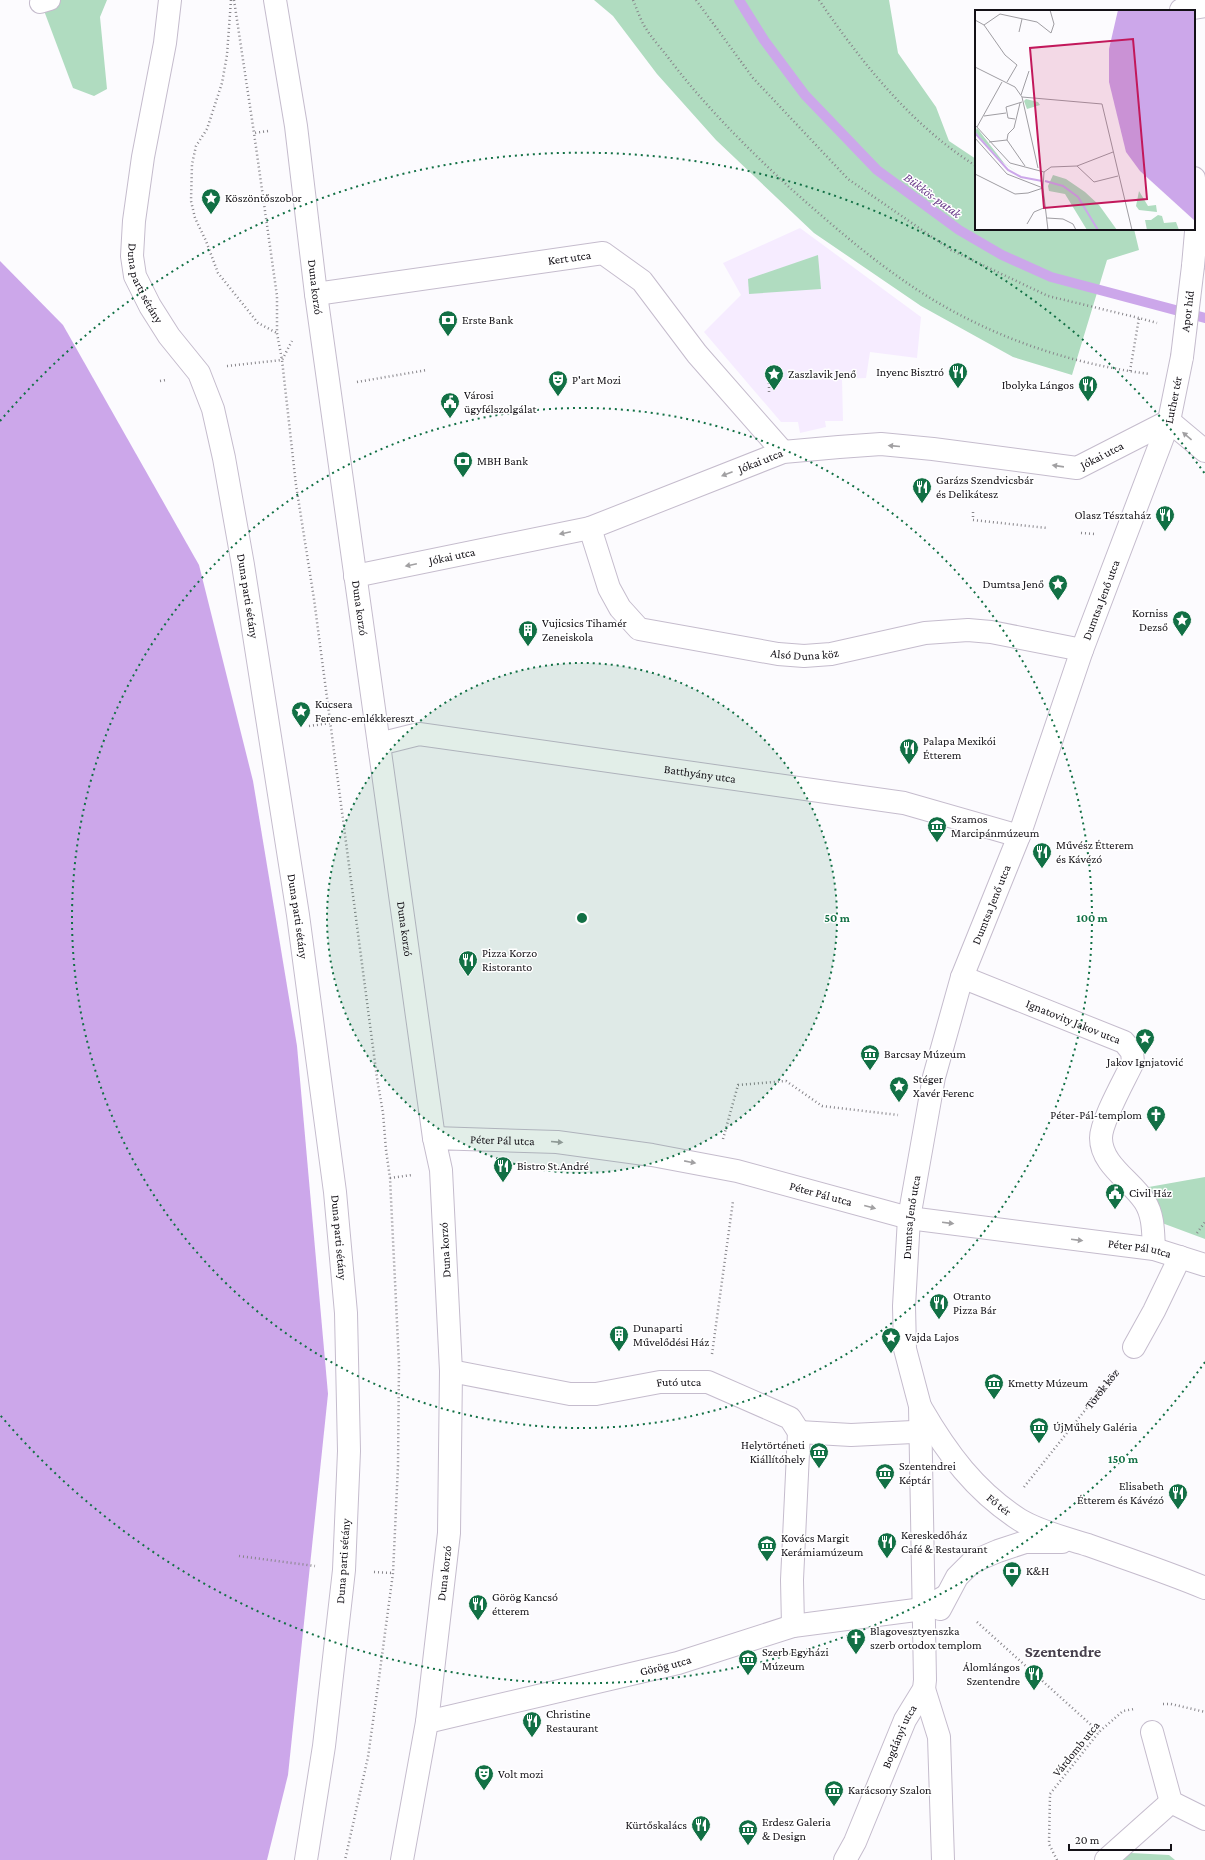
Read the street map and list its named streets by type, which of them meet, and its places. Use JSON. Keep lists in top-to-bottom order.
{
  "streets": {
    "street": [
      "Kert utca",
      "Duna parti sétány",
      "Duna korzó",
      "Apor híd",
      "Luther tér",
      "Jókai utca",
      "Dumtsa Jenő utca",
      "Alsó Duna köz",
      "Batthyány utca",
      "Ignatovity Jakov utca",
      "Péter Pál utca",
      "Futó utca",
      "Fő tér",
      "Görög utca",
      "Bogdányi utca"
    ],
    "path": ["Török köz", "Várdomb utca"]
  },
  "crossings": [
    ["Kert utca", "Duna korzó"],
    ["Kert utca", "Jókai utca"],
    ["Duna korzó", "Jókai utca"],
    ["Duna korzó", "Batthyány utca"],
    ["Duna korzó", "Péter Pál utca"],
    ["Duna korzó", "Futó utca"],
    ["Duna korzó", "Görög utca"],
    ["Apor híd", "Luther tér"],
    ["Luther tér", "Jókai utca"],
    ["Luther tér", "Dumtsa Jenő utca"],
    ["Jókai utca", "Dumtsa Jenő utca"],
    ["Jókai utca", "Alsó Duna köz"],
    ["Dumtsa Jenő utca", "Alsó Duna köz"],
    ["Dumtsa Jenő utca", "Batthyány utca"],
    ["Dumtsa Jenő utca", "Ignatovity Jakov utca"],
    ["Dumtsa Jenő utca", "Péter Pál utca"],
    ["Dumtsa Jenő utca", "Fő tér"],
    ["Ignatovity Jakov utca", "Péter Pál utca"],
    ["Török köz", "Fő tér"],
    ["Fő tér", "Görög utca"],
    ["Fő tér", "Bogdányi utca"]
  ],
  "one_way": ["Luther tér", "Jókai utca", "Péter Pál utca"],
  "districts": ["Szentendre"],
  "water": ["Bükkös-patak"],
  "places": {
    "place": [
      "Köszöntőszobor",
      "Zaszlavik Jenő",
      "Dumtsa Jenő",
      "Korniss Dezső",
      "Kucsera Ferenc-emlékkereszt",
      "Jakov Ignjatović",
      "Stéger Xavér Ferenc",
      "Vajda Lajos"
    ],
    "bank": ["Erste Bank", "MBH Bank", "K&H"],
    "restaurant": [
      "Inyenc Bisztró",
      "Ibolyka Lángos",
      "Garázs Szendvicsbár és Delikátesz",
      "Olasz Tésztaház",
      "Palapa Mexikói Étterem",
      "Művész Étterem és Kávézó",
      "Pizza Korzo Ristoranto",
      "Bistro St.André",
      "Otranto Pizza Bár",
      "Elisabeth Étterem és Kávézó",
      "Kereskedőház Café & Restaurant",
      "Görög Kancsó étterem",
      "Álomlángos Szentendre",
      "Christine Restaurant",
      "Kürtőskalács"
    ],
    "theatre": ["P'art Mozi", "Volt mozi"],
    "public building": ["Városi ügyfélszolgálat", "Civil Ház"],
    "building": ["Vujicsics Tihamér Zeneiskola", "Dunaparti Művelődési Ház"],
    "museum": [
      "Szamos Marcipánmúzeum",
      "Barcsay Múzeum",
      "Kmetty Múzeum",
      "ÚjMűhely Galéria",
      "Helytörténeti Kiállítóhely",
      "Szentendrei Képtár",
      "Kovács Margit Kerámiamúzeum",
      "Szerb Egyházi Múzeum",
      "Karácsony Szalon",
      "Erdesz Galeria & Design"
    ],
    "church": ["Péter-Pál-templom", "Blagovesztyenszka szerb ortodox templom"]
  },
  "scale_bar": "20 m",
  "rings": ["50 m", "100 m", "150 m"]
}
